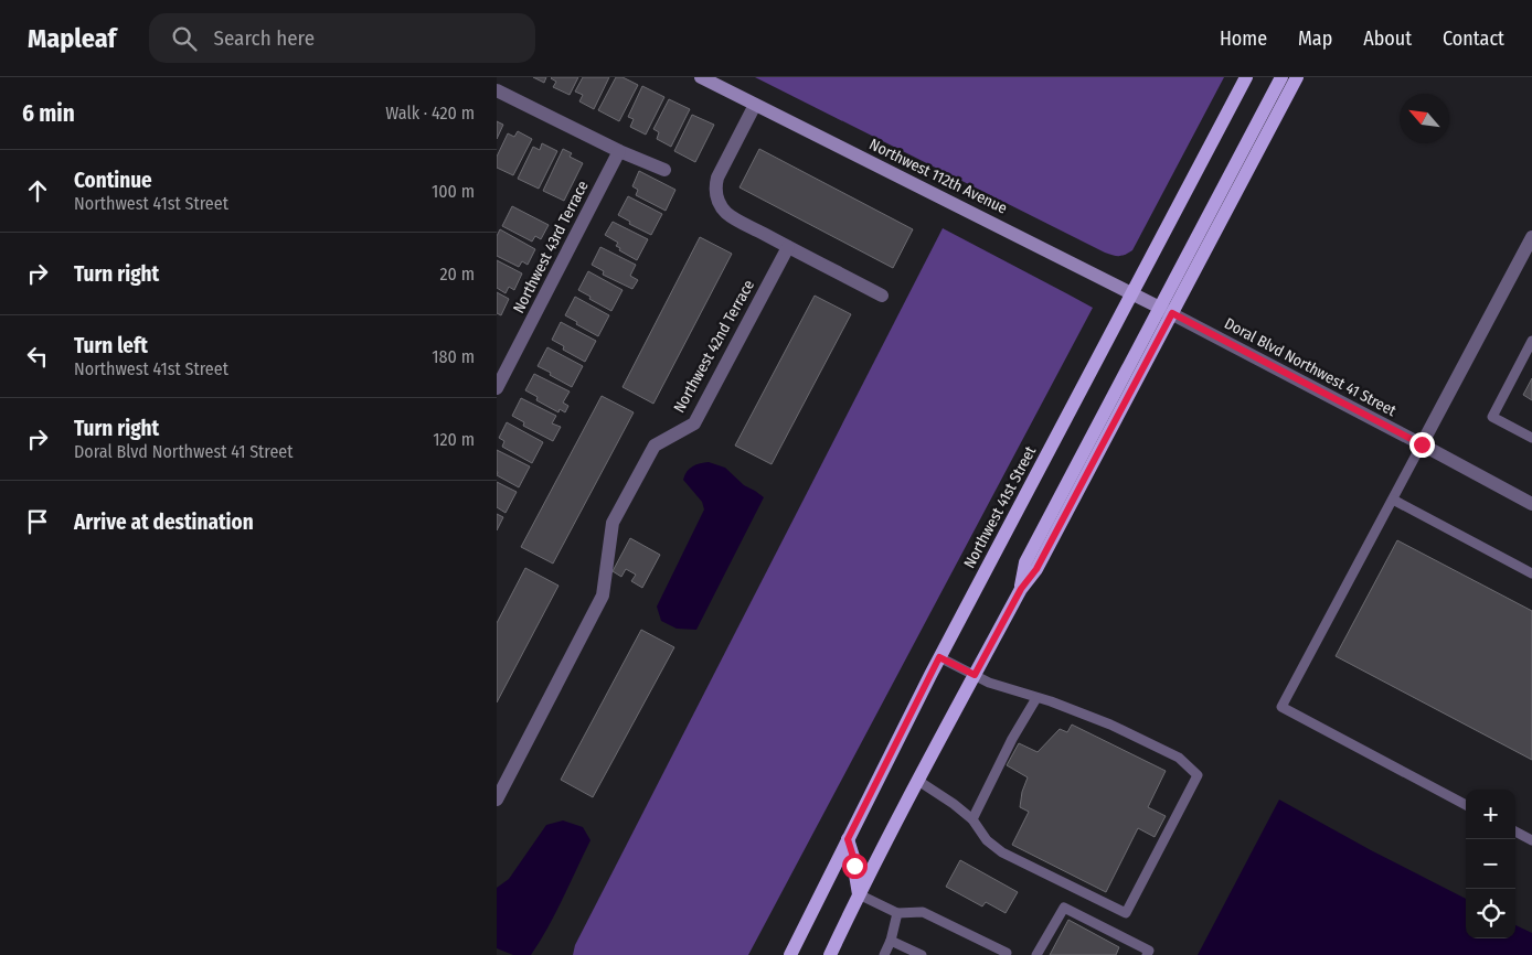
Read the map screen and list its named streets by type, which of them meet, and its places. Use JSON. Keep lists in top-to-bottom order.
{
  "streets": {
    "main road": ["Northwest 41st Street"],
    "street": [
      "Northwest 112th Avenue",
      "Northwest 43rd Terrace",
      "Northwest 42nd Terrace",
      "Doral Blvd Northwest 41 Street"
    ]
  },
  "crossings": [
    ["Northwest 112th Avenue", "Doral Blvd Northwest 41 Street"],
    ["Northwest 112th Avenue", "Northwest 41st Street"]
  ],
  "north": "top left",
  "page": {
    "header": "Mapleaf",
    "search": "Search here",
    "nav": [
      "Home",
      "Map",
      "About",
      "Contact"
    ],
    "heading": ["6 min", "Walk · 420 m"],
    "list": [
      ["Continue", "Northwest 41st Street", "100 m"],
      ["Turn right", "20 m"],
      ["Turn left", "Northwest 41st Street", "180 m"],
      ["Turn right", "Doral Blvd Northwest 41 Street", "120 m"],
      "Arrive at destination"
    ],
    "map_buttons": ["+", "−"]
  }
}
